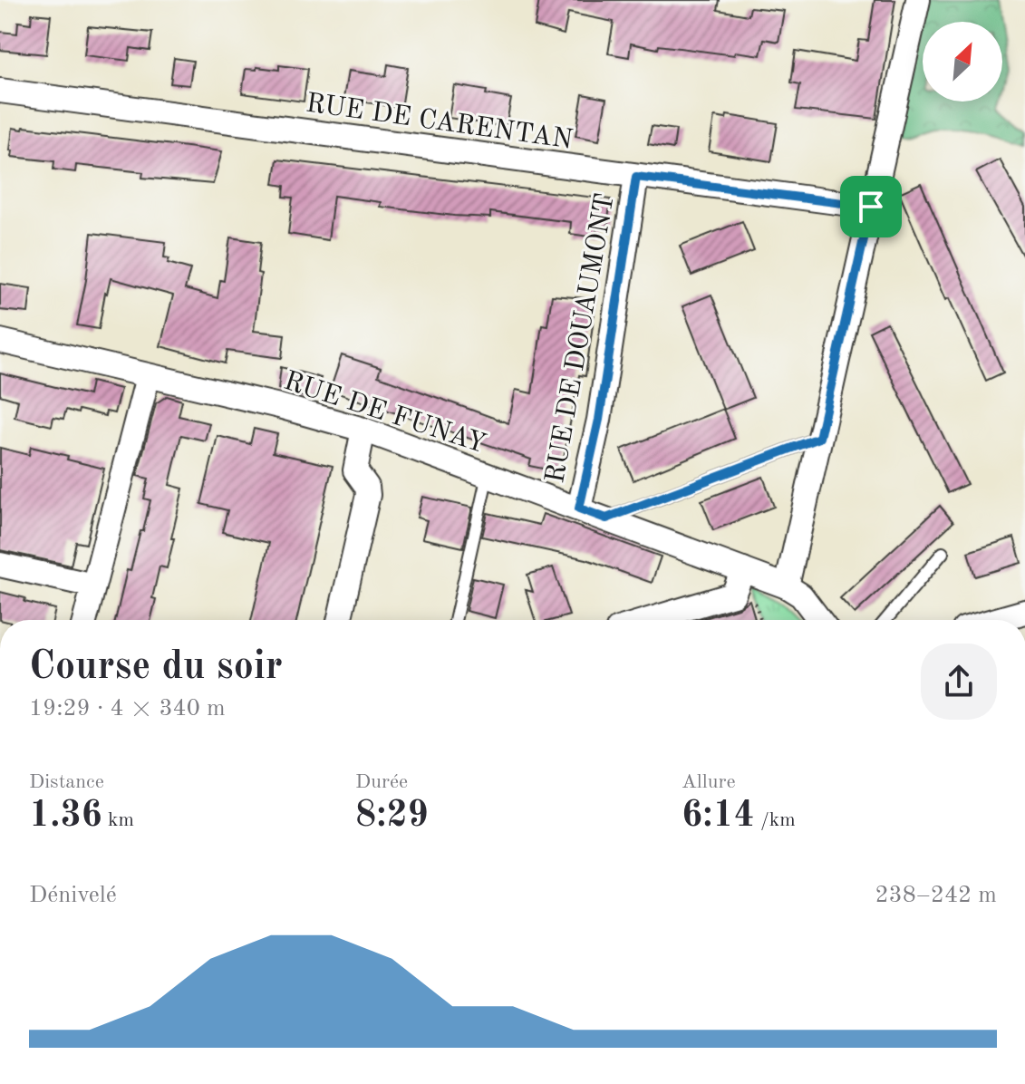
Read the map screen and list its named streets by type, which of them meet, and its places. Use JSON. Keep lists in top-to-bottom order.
{
  "streets": {
    "street": ["RUE DE CARENTAN", "RUE DE DOUAUMONT", "RUE DE FUNAY"]
  },
  "crossings": [
    ["RUE DE CARENTAN", "RUE DE DOUAUMONT"],
    ["RUE DE DOUAUMONT", "RUE DE FUNAY"]
  ],
  "north": "top right",
  "page": {
    "heading": ["Course du soir", "19:29 · 4 × 340 m"],
    "stats": [
      ["Distance", "1.36 km"],
      ["Durée", "8:29"],
      ["Allure", "6:14 /km"]
    ],
    "chart": ["Dénivelé", "238–242 m"]
  }
}
